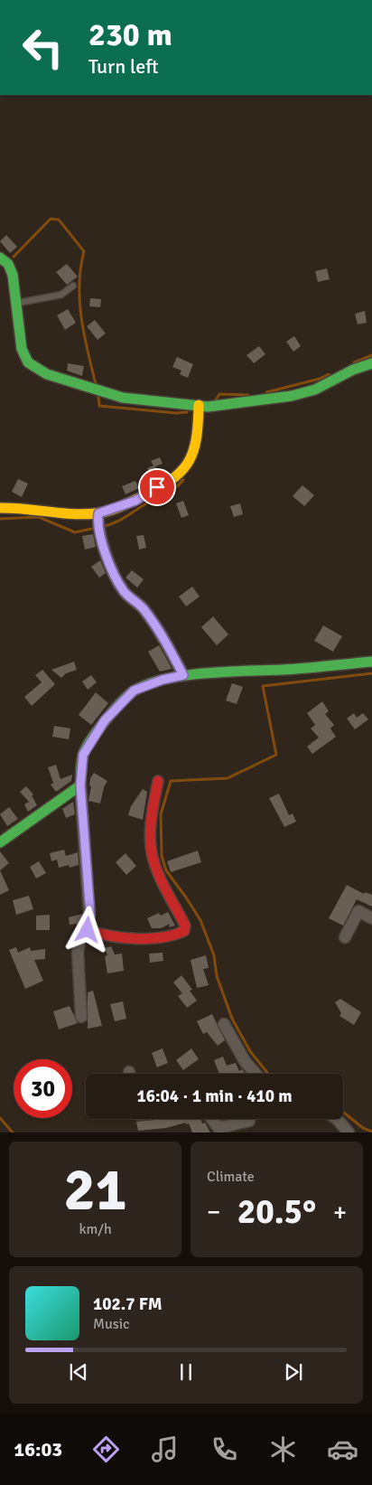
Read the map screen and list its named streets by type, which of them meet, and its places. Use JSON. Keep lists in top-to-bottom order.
{
  "page": {
    "turn": ["230 m", "Turn left"],
    "limit": "30",
    "trip": "16:04 · 1 min · 410 m",
    "tile": [
      ["21", "km/h"],
      "Climate"
    ],
    "heat": ["−", "20.5°", "+"],
    "song": ["102.7 FM", "Music"],
    "tabs": "16:03"
  }
}
